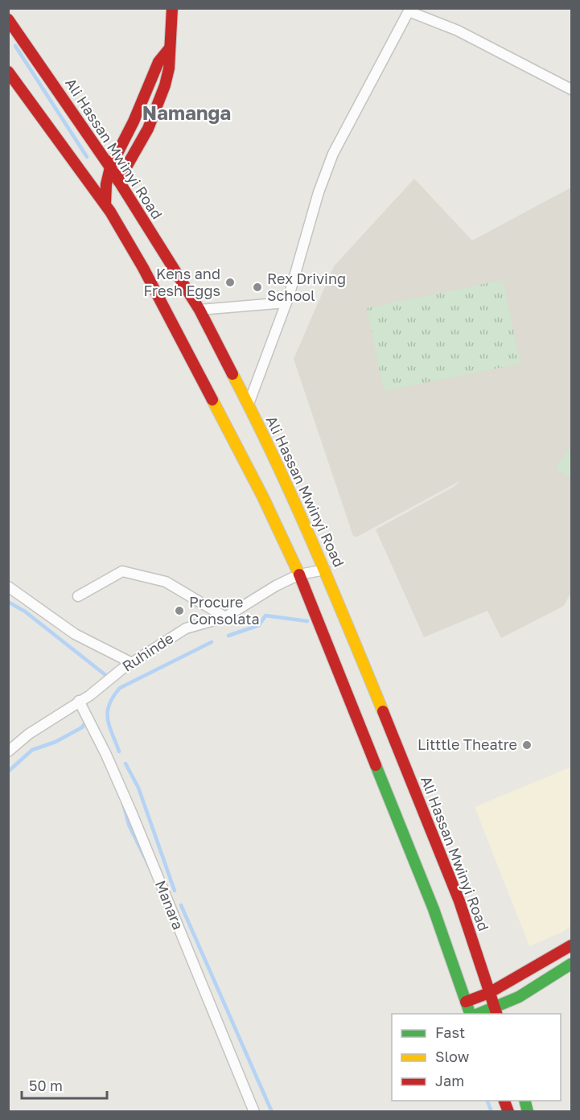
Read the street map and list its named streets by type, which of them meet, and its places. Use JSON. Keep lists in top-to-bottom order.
{
  "streets": {
    "main road": ["Ali Hassan Mwinyi Road"],
    "street": ["Ruhinde", "Manara"]
  },
  "crossings": [
    ["Ali Hassan Mwinyi Road", "Ruhinde"],
    ["Ruhinde", "Manara"]
  ],
  "districts": ["Namanga"],
  "places": [
    "Kens and Fresh Eggs",
    "Rex Driving School",
    "Procure Consolata",
    "Litttle Theatre"
  ],
  "legend": ["Fast", "Slow", "Jam"],
  "scale_bar": "50 m"
}
